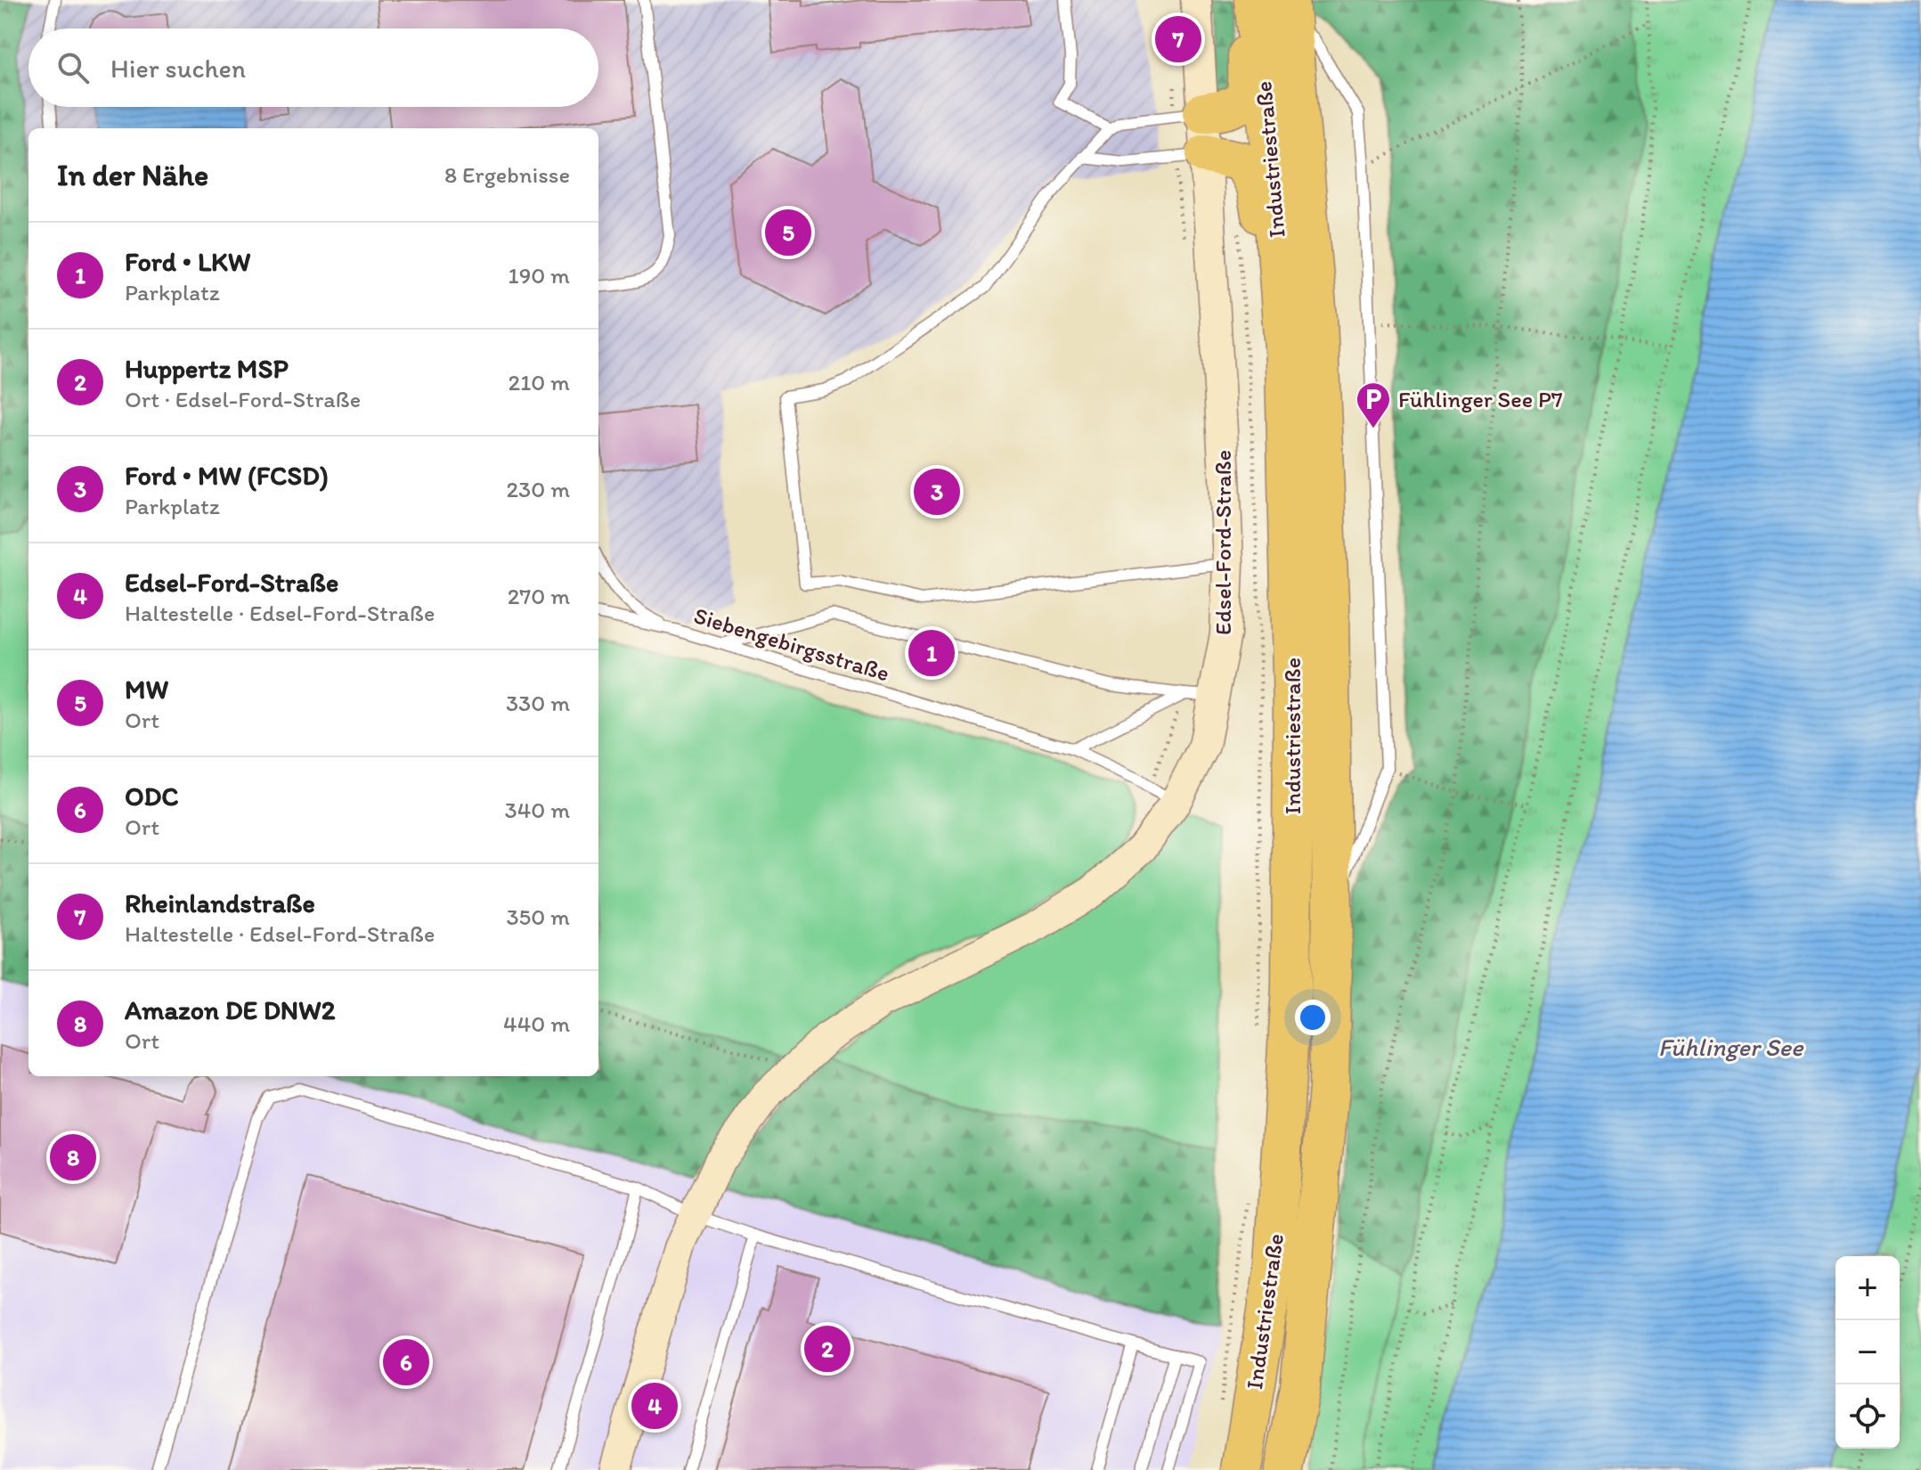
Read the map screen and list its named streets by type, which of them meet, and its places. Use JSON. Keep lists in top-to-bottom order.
{
  "streets": {
    "highway": ["Industriestraße"],
    "street": ["Edsel-Ford-Straße"],
    "lane": ["Siebengebirgsstraße"]
  },
  "crossings": [
    ["Edsel-Ford-Straße", "Siebengebirgsstraße"]
  ],
  "water": ["Fühlinger See"],
  "places": {
    "parking": ["Fühlinger See P7"]
  },
  "page": {
    "pins": [
      "7",
      "5",
      "3",
      "1",
      "8",
      "2",
      "6",
      "4"
    ],
    "search": "Hier suchen",
    "heading": ["In der Nähe", "8 Ergebnisse"],
    "list": [
      {
        "mark": "1",
        "name": "Ford • LKW",
        "note": "Parkplatz",
        "value": "190 m"
      },
      {
        "mark": "2",
        "name": "Huppertz MSP",
        "note": "Ort · Edsel-Ford-Straße",
        "value": "210 m"
      },
      {
        "mark": "3",
        "name": "Ford • MW (FCSD)",
        "note": "Parkplatz",
        "value": "230 m"
      },
      {
        "mark": "4",
        "name": "Edsel-Ford-Straße",
        "note": "Haltestelle · Edsel-Ford-Straße",
        "value": "270 m"
      },
      {
        "mark": "5",
        "name": "MW",
        "note": "Ort",
        "value": "330 m"
      },
      {
        "mark": "6",
        "name": "ODC",
        "note": "Ort",
        "value": "340 m"
      },
      {
        "mark": "7",
        "name": "Rheinlandstraße",
        "note": "Haltestelle · Edsel-Ford-Straße",
        "value": "350 m"
      },
      {
        "mark": "8",
        "name": "Amazon DE DNW2",
        "note": "Ort",
        "value": "440 m"
      }
    ],
    "map_buttons": ["+", "−"]
  }
}
